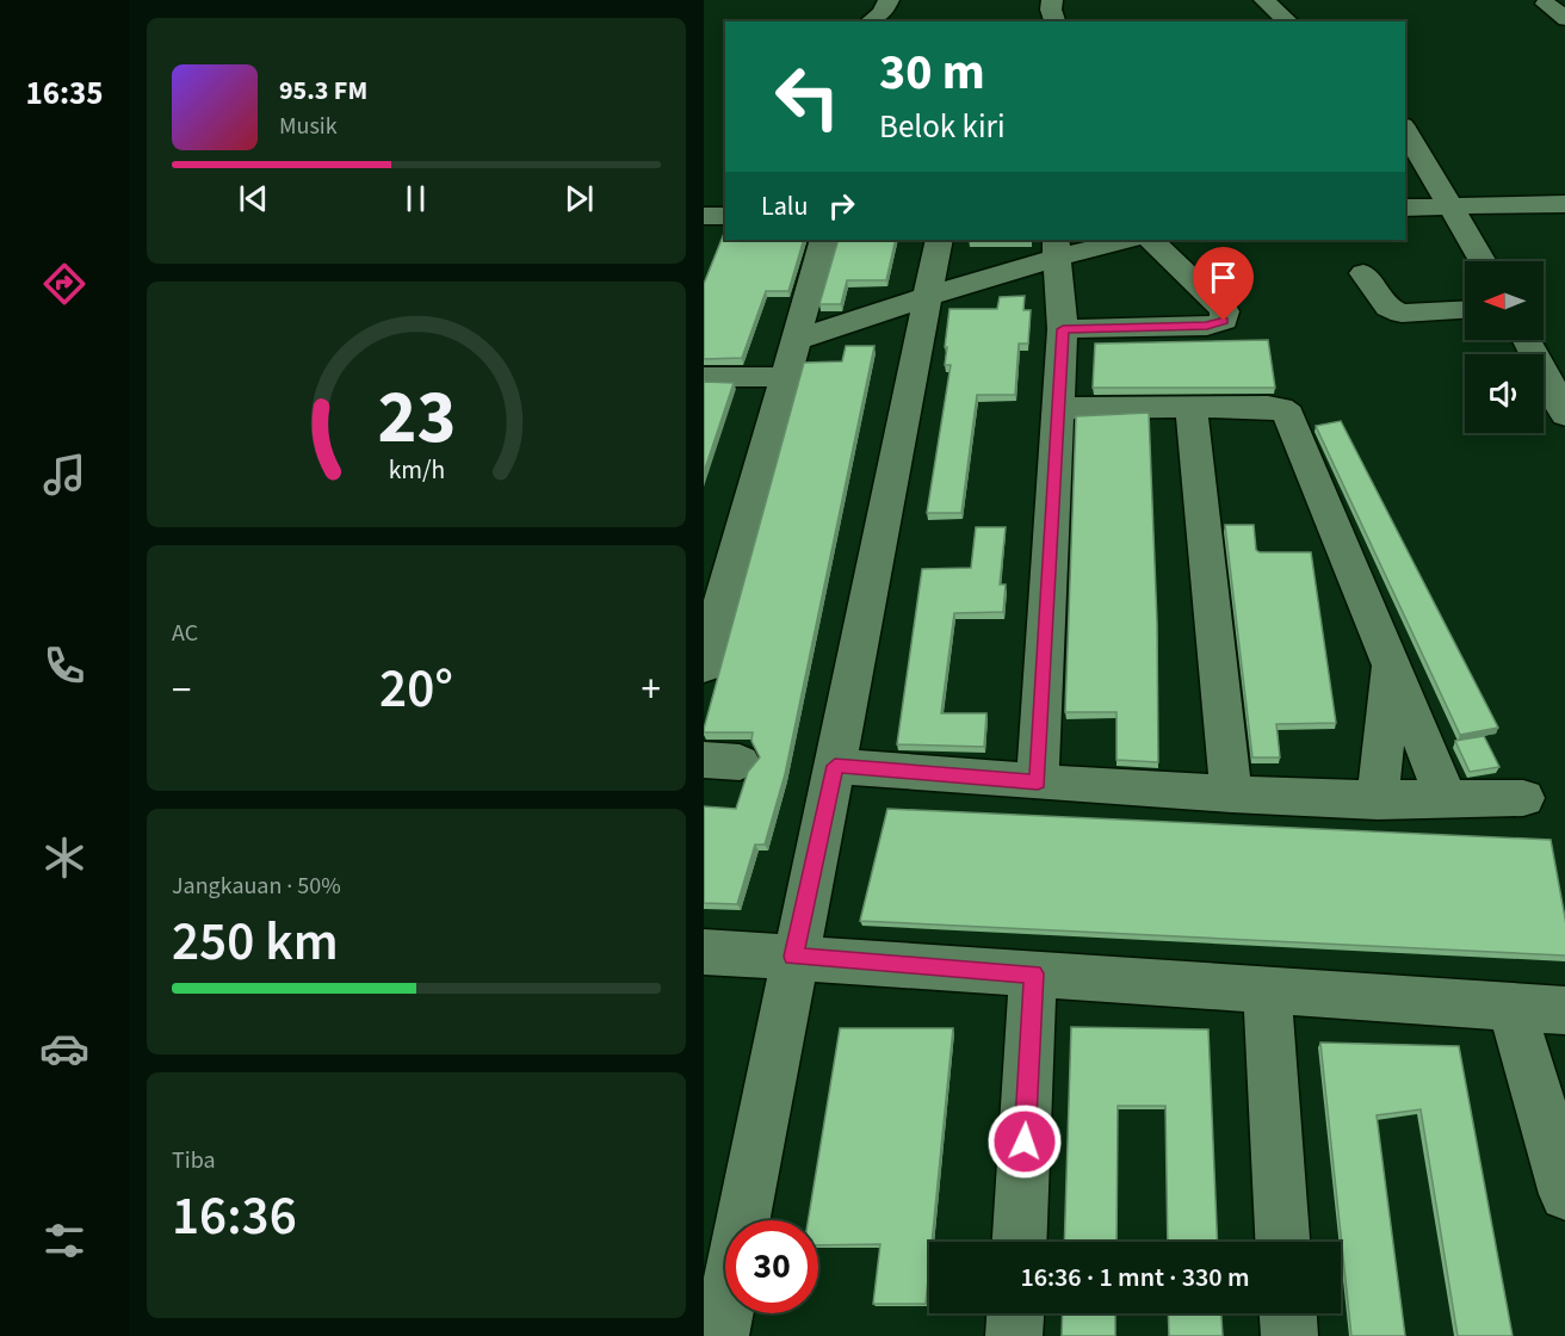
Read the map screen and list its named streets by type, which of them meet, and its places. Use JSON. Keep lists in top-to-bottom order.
{
  "north": "left",
  "page": {
    "tabs": "16:35",
    "turn": ["30 m", "Belok kiri"],
    "song": ["95.3 FM", "Musik"],
    "then": "Lalu",
    "tile": [
      "AC",
      ["Jangkauan · 50%", "250 km"],
      ["Tiba", "16:36"]
    ],
    "heat": ["−", "20°", "+"],
    "limit": "30",
    "trip": "16:36 · 1 mnt · 330 m",
    "gauge": ["23", "km/h"]
  }
}
